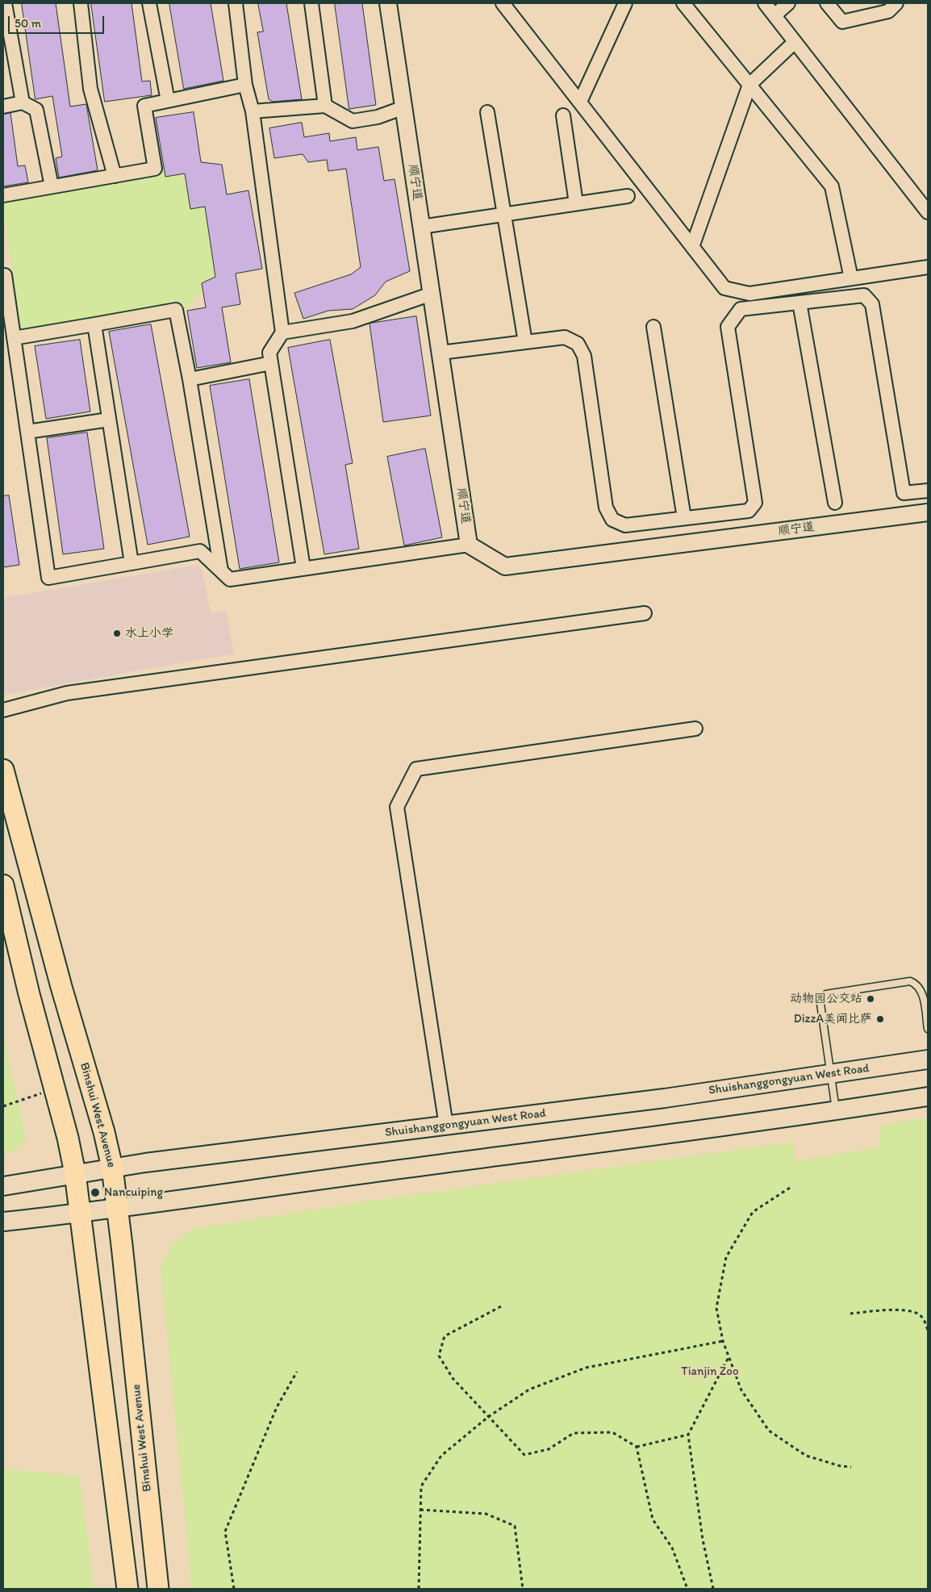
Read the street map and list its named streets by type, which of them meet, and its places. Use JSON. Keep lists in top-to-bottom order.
{
  "streets": {
    "main road": ["Shuishanggongyuan West Road", "Binshui West Avenue"],
    "street": ["顺宁道"]
  },
  "crossings": [
    ["Shuishanggongyuan West Road", "Binshui West Avenue"]
  ],
  "parks": ["Tianjin Zoo"],
  "places": [
    "水上小学",
    "动物园公交站",
    "DizzA美闻比萨",
    "Nancuiping"
  ],
  "scale_bar": "50 m"
}
